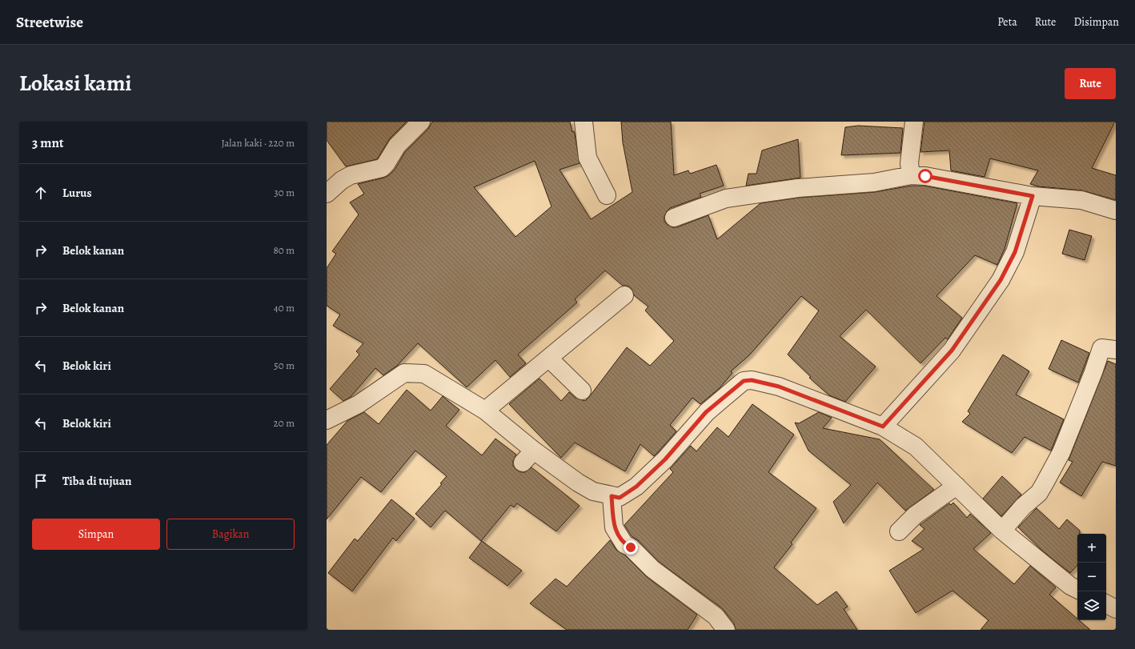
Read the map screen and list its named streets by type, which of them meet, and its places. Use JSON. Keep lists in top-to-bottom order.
{
  "page": {
    "header": "Streetwise",
    "nav": ["Peta", "Rute", "Disimpan"],
    "title": "Lokasi kami",
    "buttons": [
      "Rute",
      ["Simpan", "Bagikan"]
    ],
    "heading": ["3 mnt", "Jalan kaki · 220 m"],
    "list": [
      ["Lurus", "30 m"],
      ["Belok kanan", "80 m"],
      ["Belok kanan", "40 m"],
      ["Belok kiri", "50 m"],
      ["Belok kiri", "20 m"],
      "Tiba di tujuan"
    ],
    "map_buttons": ["+", "−"]
  }
}
